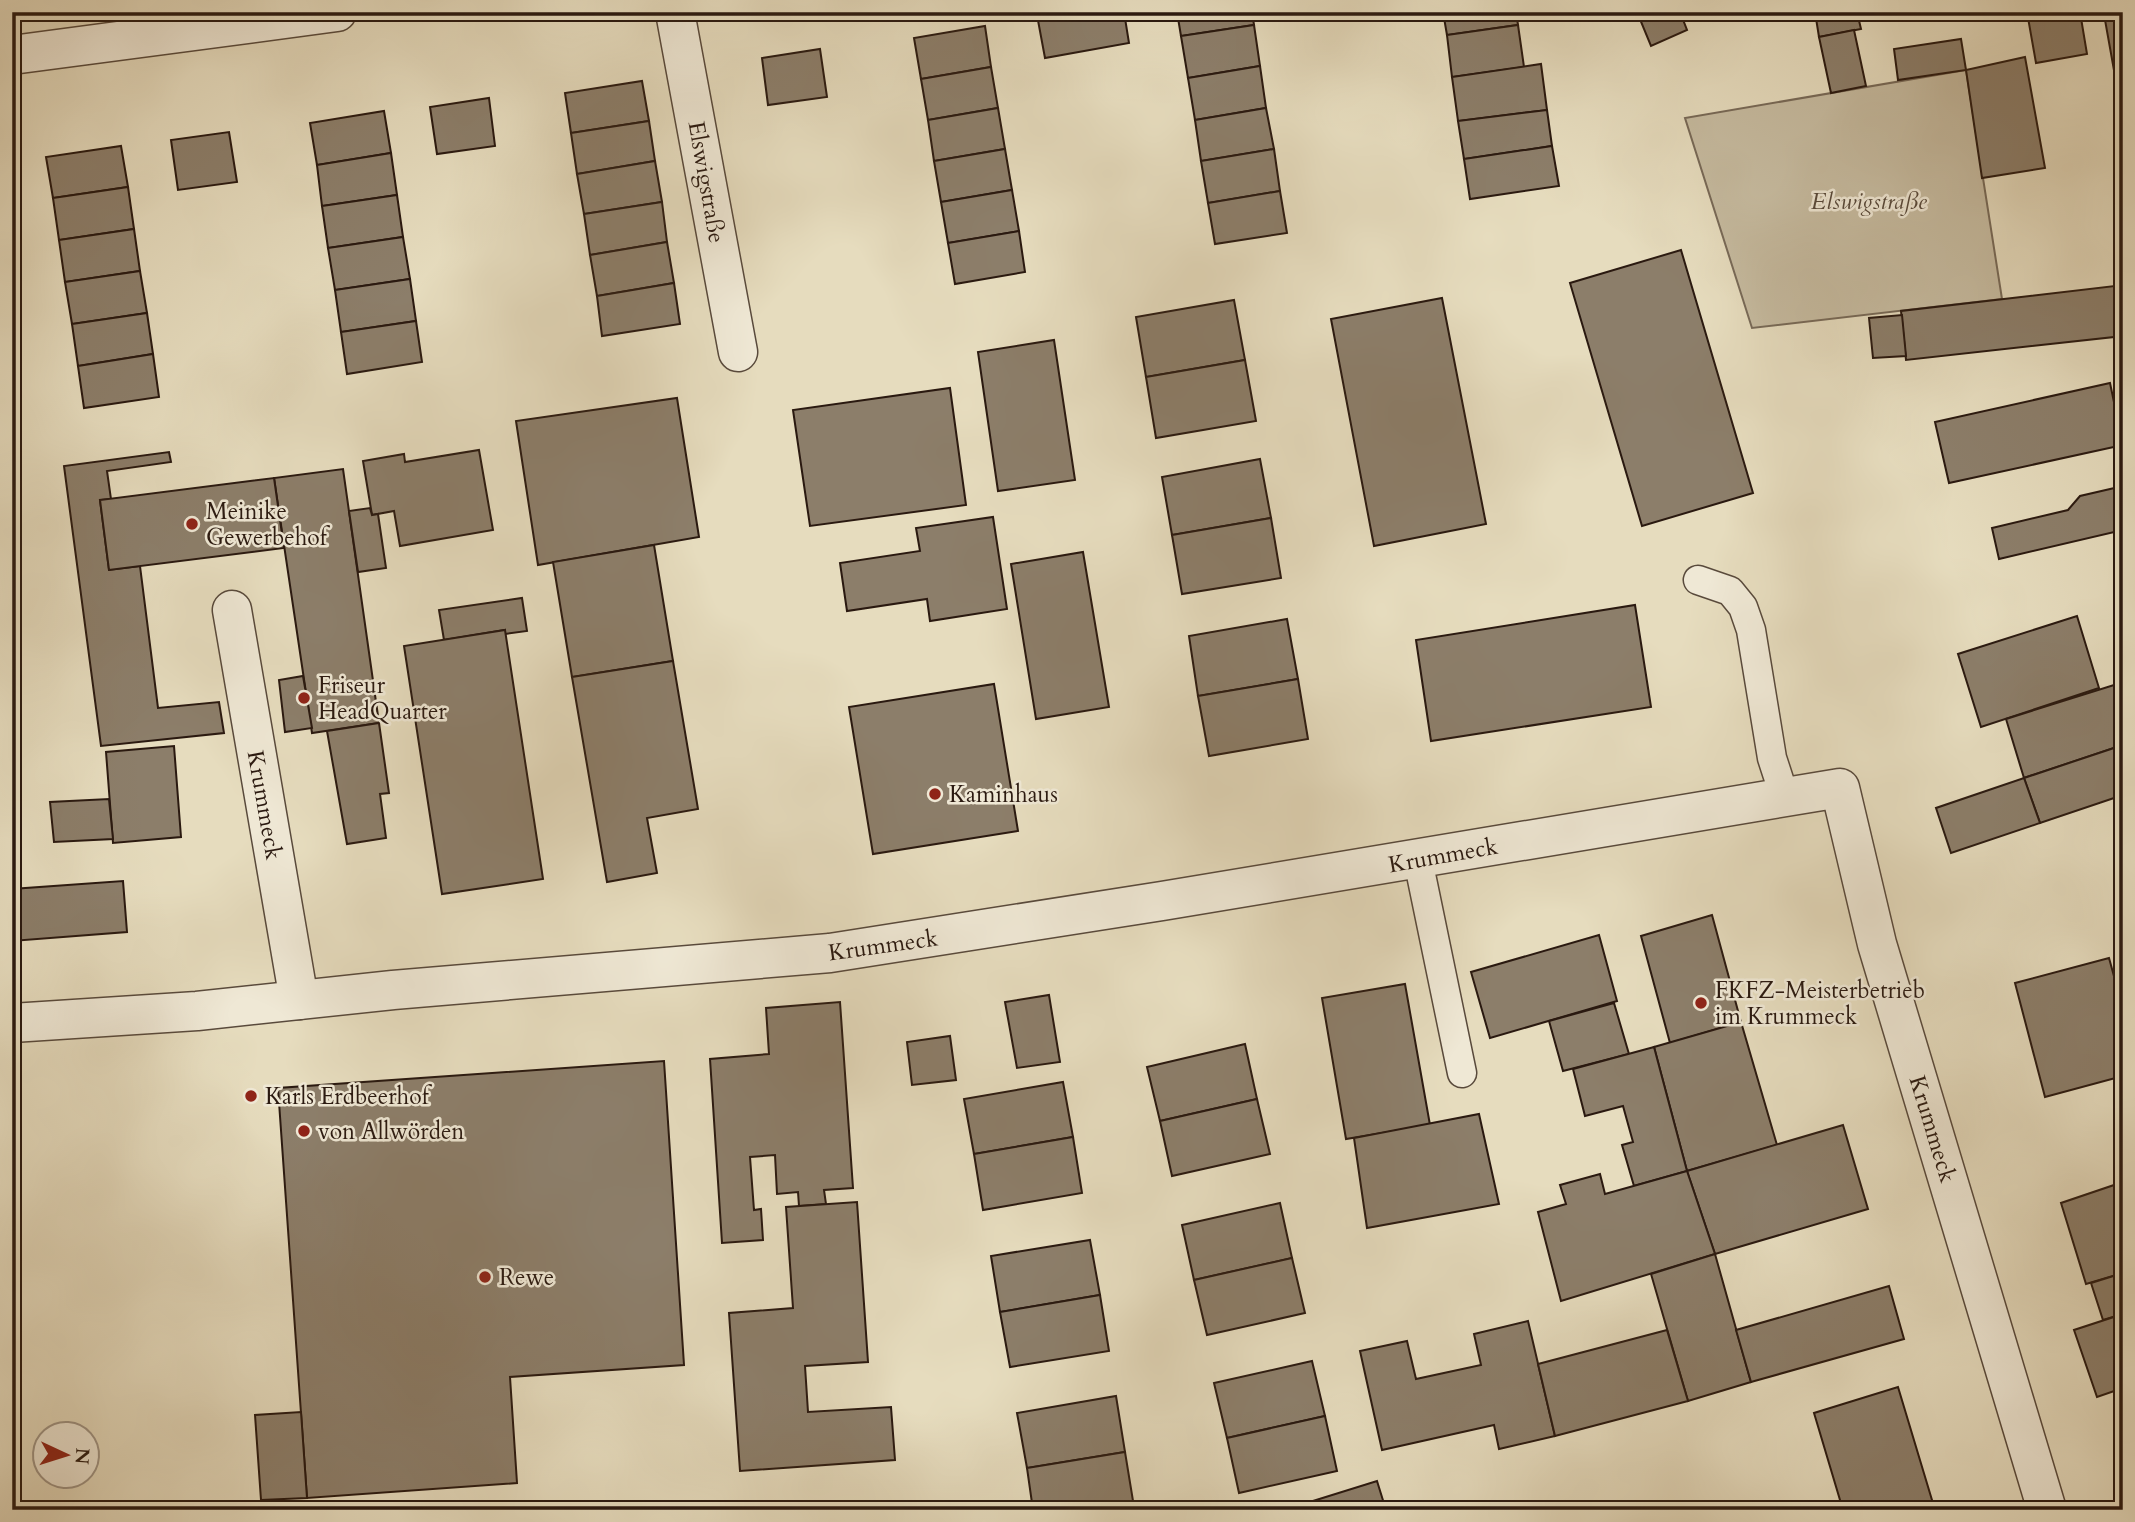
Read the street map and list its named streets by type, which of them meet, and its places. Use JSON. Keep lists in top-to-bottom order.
{
  "streets": {
    "street": ["Elswigstraße", "Krummeck"]
  },
  "parks": ["Elswigstraße"],
  "places": [
    "Meinike Gewerbehof",
    "Friseur HeadQuarter",
    "Kaminhaus",
    "FKFZ-Meisterbetrieb im Krummeck",
    "Karls Erdbeerhof",
    "von Allwörden",
    "Rewe"
  ],
  "north": "right"
}
